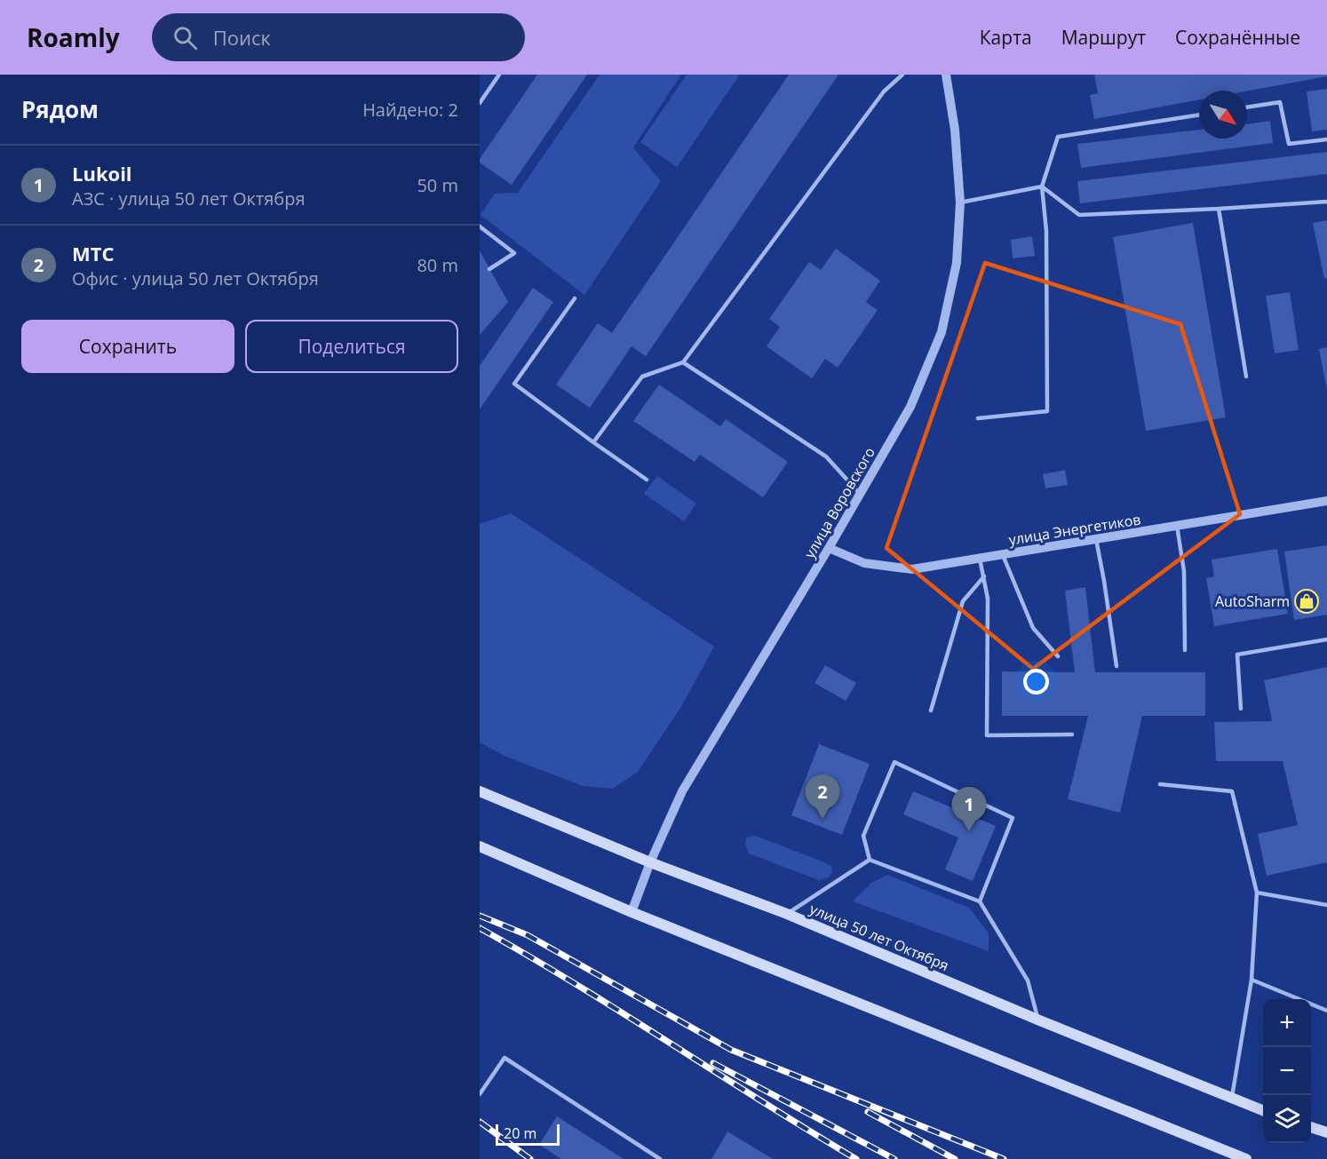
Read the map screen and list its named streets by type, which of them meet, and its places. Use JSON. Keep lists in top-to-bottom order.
{
  "streets": {
    "main road": ["улица 50 лет Октября"],
    "street": ["улица Воровского", "улица Энергетиков"]
  },
  "crossings": [
    ["улица Воровского", "улица Энергетиков"],
    ["улица Воровского", "улица 50 лет Октября"]
  ],
  "places": {
    "shop": ["AutoSharm"]
  },
  "scale_bar": "20 m",
  "north": "bottom right",
  "page": {
    "header": "Roamly",
    "search": "Поиск",
    "nav": ["Карта", "Маршрут", "Сохранённые"],
    "heading": ["Рядом", "Найдено: 2"],
    "list": [
      {
        "mark": "1",
        "name": "Lukoil",
        "note": "АЗС · улица 50 лет Октября",
        "value": "50 m"
      },
      {
        "mark": "2",
        "name": "МТС",
        "note": "Офис · улица 50 лет Октября",
        "value": "80 m"
      }
    ],
    "buttons": ["Сохранить", "Поделиться"],
    "pins": ["2", "1"],
    "map_buttons": ["+", "−"],
    "scale": "20 m"
  }
}
